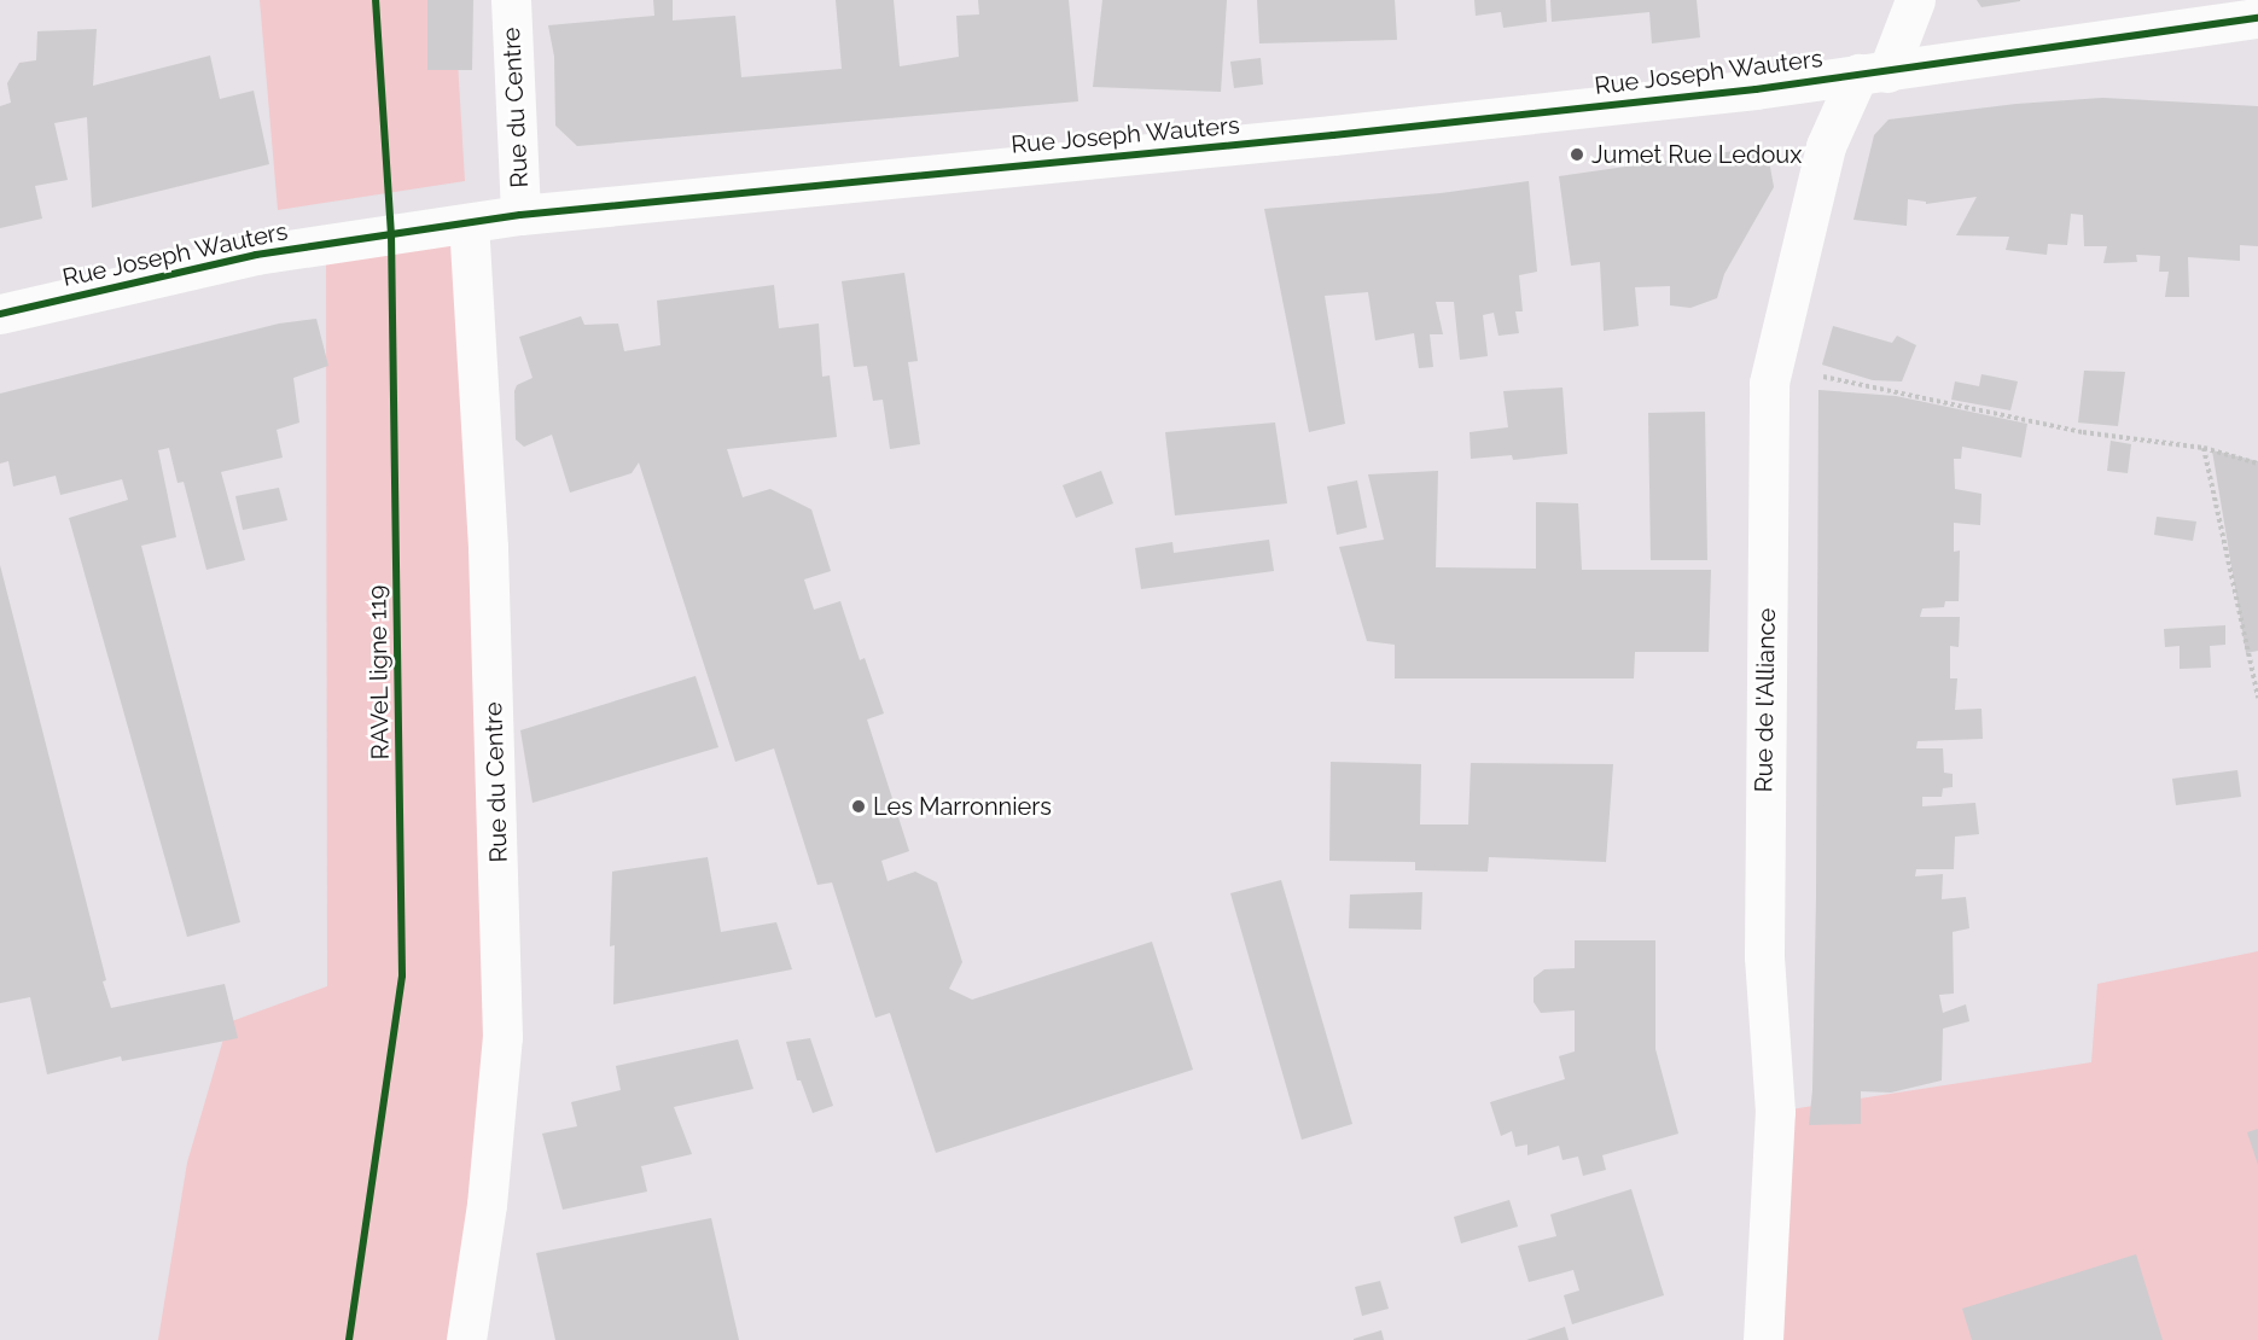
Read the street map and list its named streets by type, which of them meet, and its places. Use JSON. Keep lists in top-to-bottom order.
{
  "streets": {
    "street": ["Rue Joseph Wauters", "Rue du Centre", "Rue de l'Alliance"],
    "cycle path": ["RAVeL ligne 119"]
  },
  "crossings": [
    ["Rue Joseph Wauters", "Rue du Centre"],
    ["Rue Joseph Wauters", "Rue de l'Alliance"]
  ],
  "places": ["Jumet Rue Ledoux", "Les Marronniers"]
}
